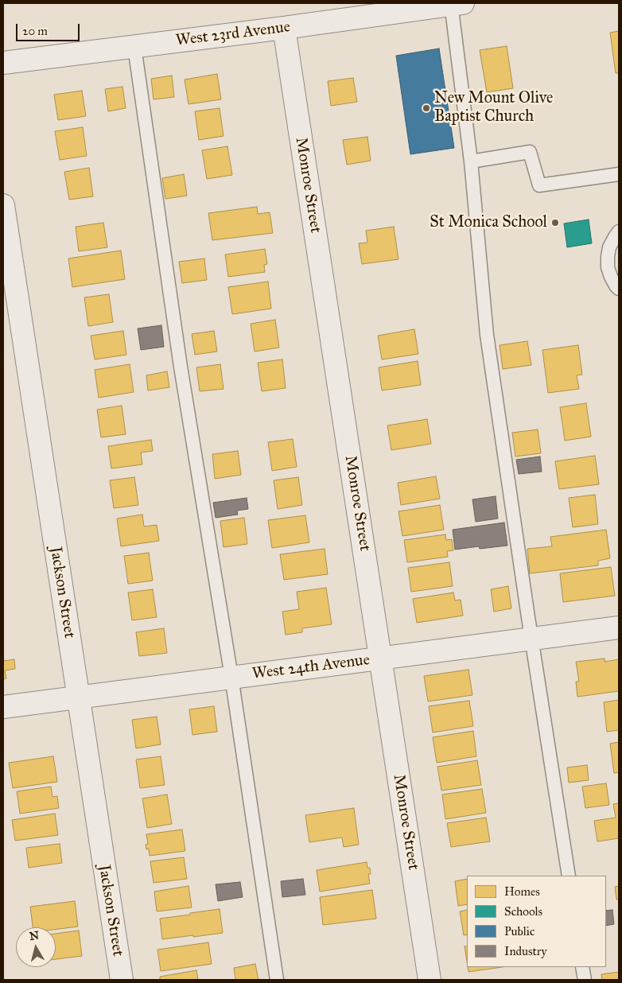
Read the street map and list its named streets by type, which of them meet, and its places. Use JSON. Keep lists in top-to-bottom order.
{
  "streets": {
    "street": [
      "West 23rd Avenue",
      "Monroe Street",
      "Jackson Street",
      "West 24th Avenue"
    ]
  },
  "crossings": [
    ["West 23rd Avenue", "Monroe Street"],
    ["Monroe Street", "West 24th Avenue"],
    ["Jackson Street", "West 24th Avenue"]
  ],
  "places": ["New Mount Olive Baptist Church", "St Monica School"],
  "legend": [
    "Homes",
    "Schools",
    "Public",
    "Industry"
  ],
  "scale_bar": "20 m",
  "north": "top"
}
